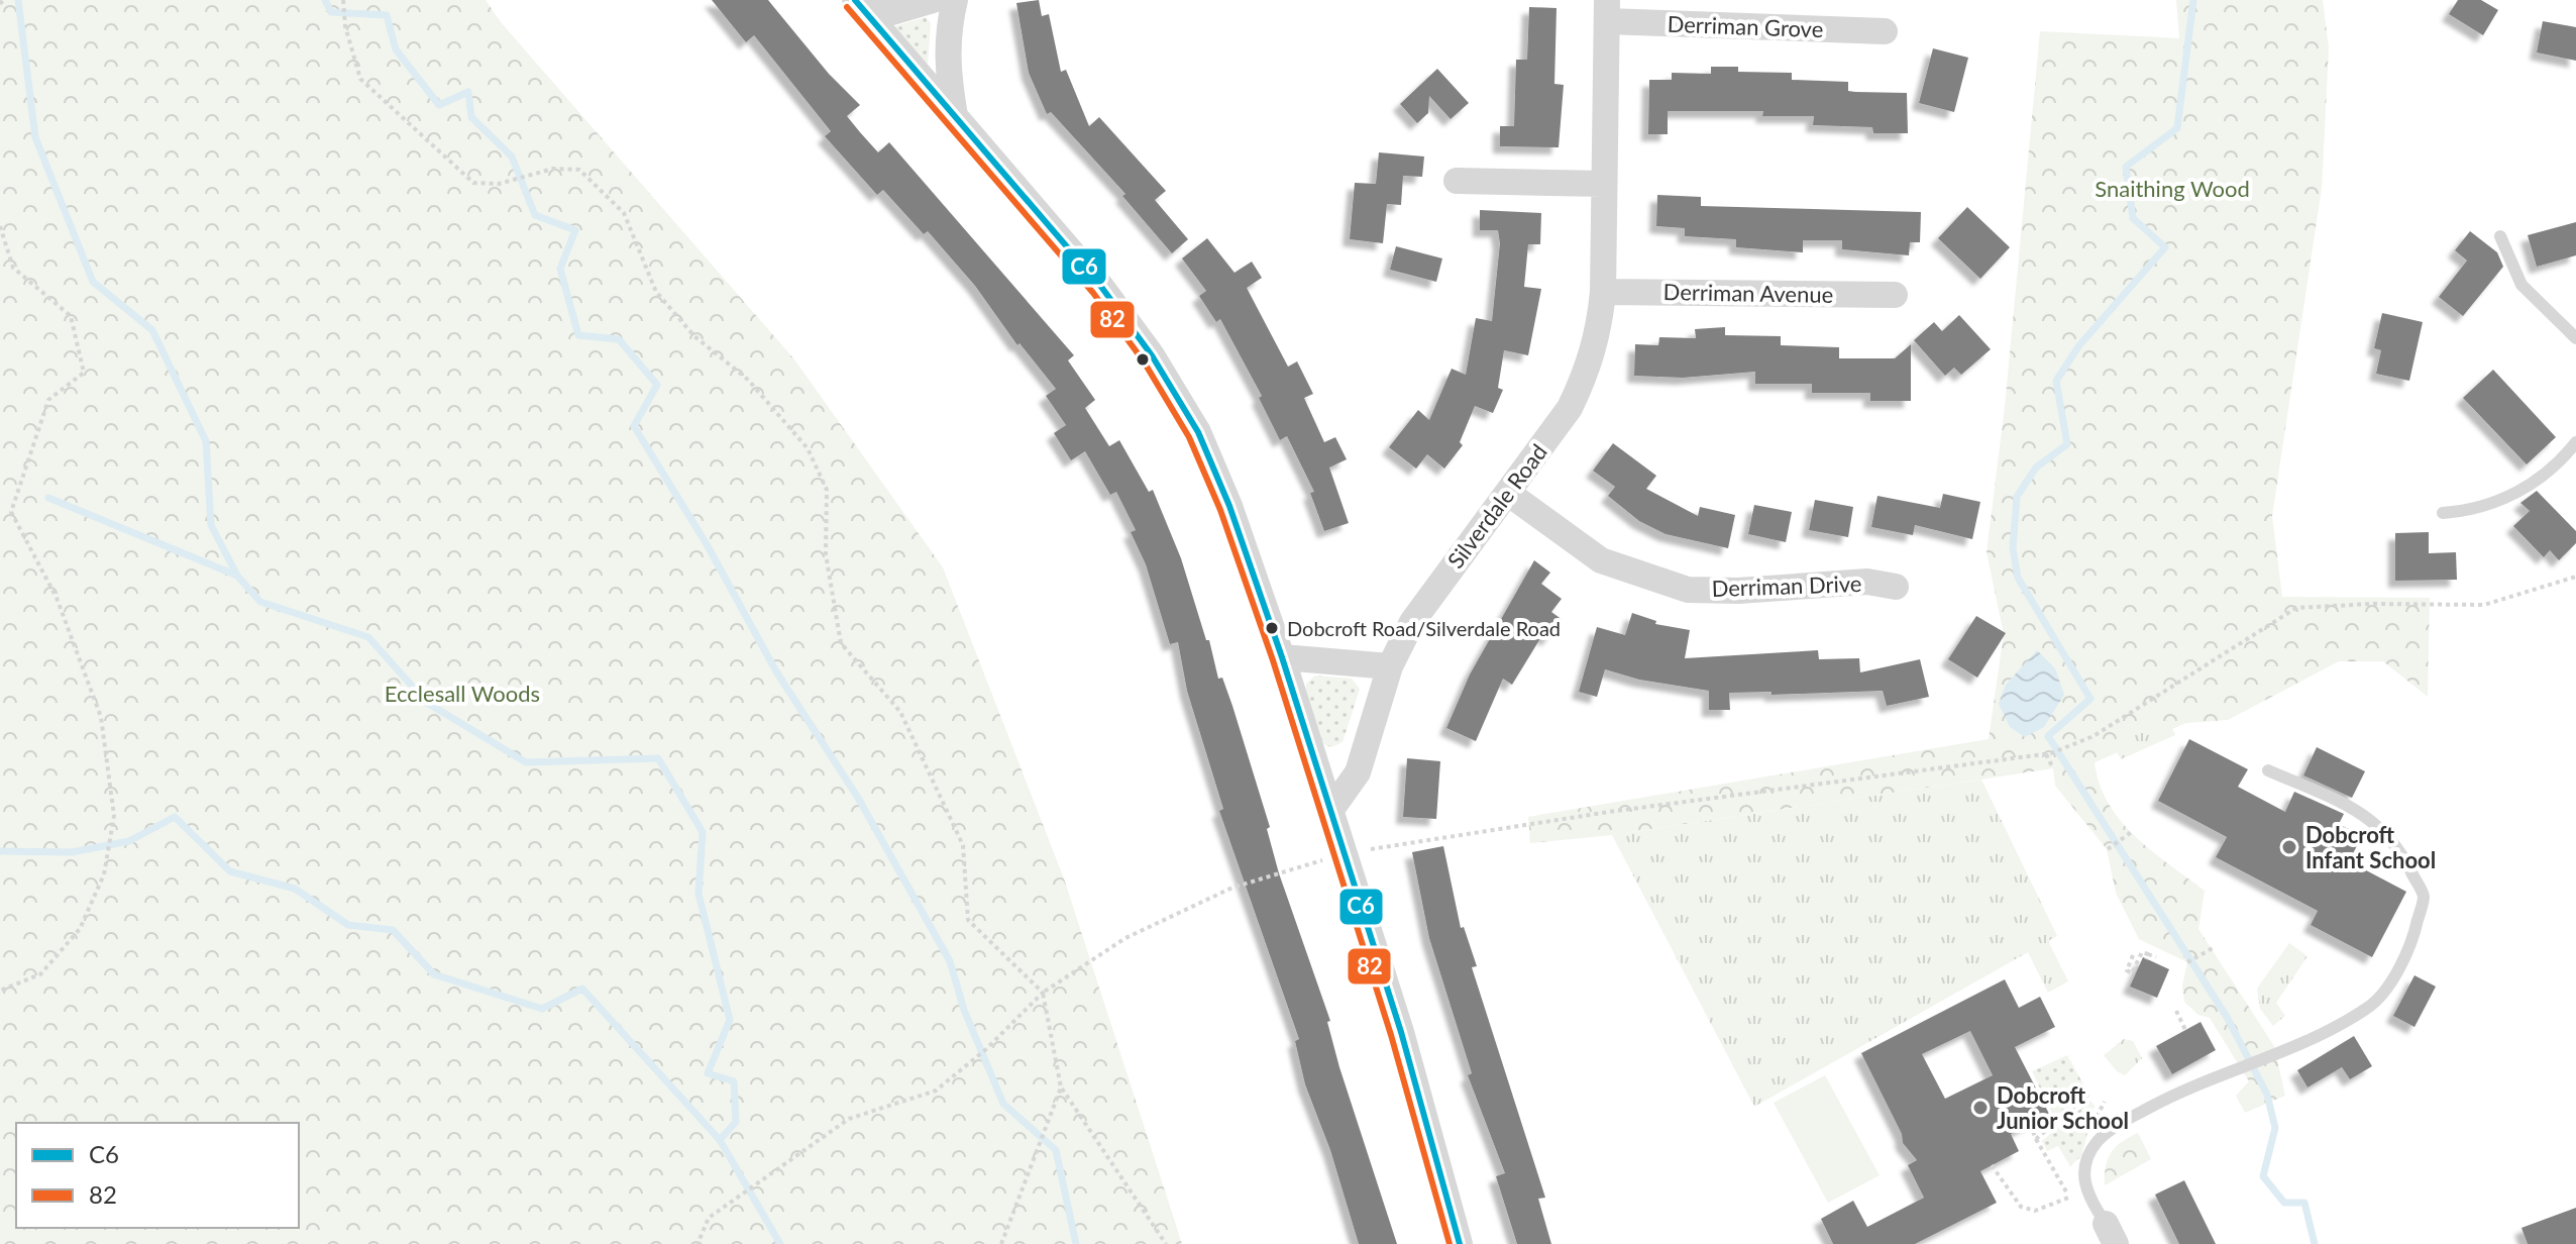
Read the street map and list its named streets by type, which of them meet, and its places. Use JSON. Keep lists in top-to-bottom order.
{
  "streets": {
    "street": [
      "Derriman Grove",
      "Derriman Avenue",
      "Silverdale Road",
      "Derriman Drive"
    ]
  },
  "crossings": [
    ["Derriman Grove", "Silverdale Road"],
    ["Derriman Avenue", "Silverdale Road"],
    ["Silverdale Road", "Derriman Drive"]
  ],
  "parks": ["Snaithing Wood", "Ecclesall Woods"],
  "places": ["Dobcroft Road/Silverdale Road", "Dobcroft Infant School", "Dobcroft Junior School"],
  "lines": ["transit line C6", "transit line 82"],
  "legend": ["C6", "82"]
}
